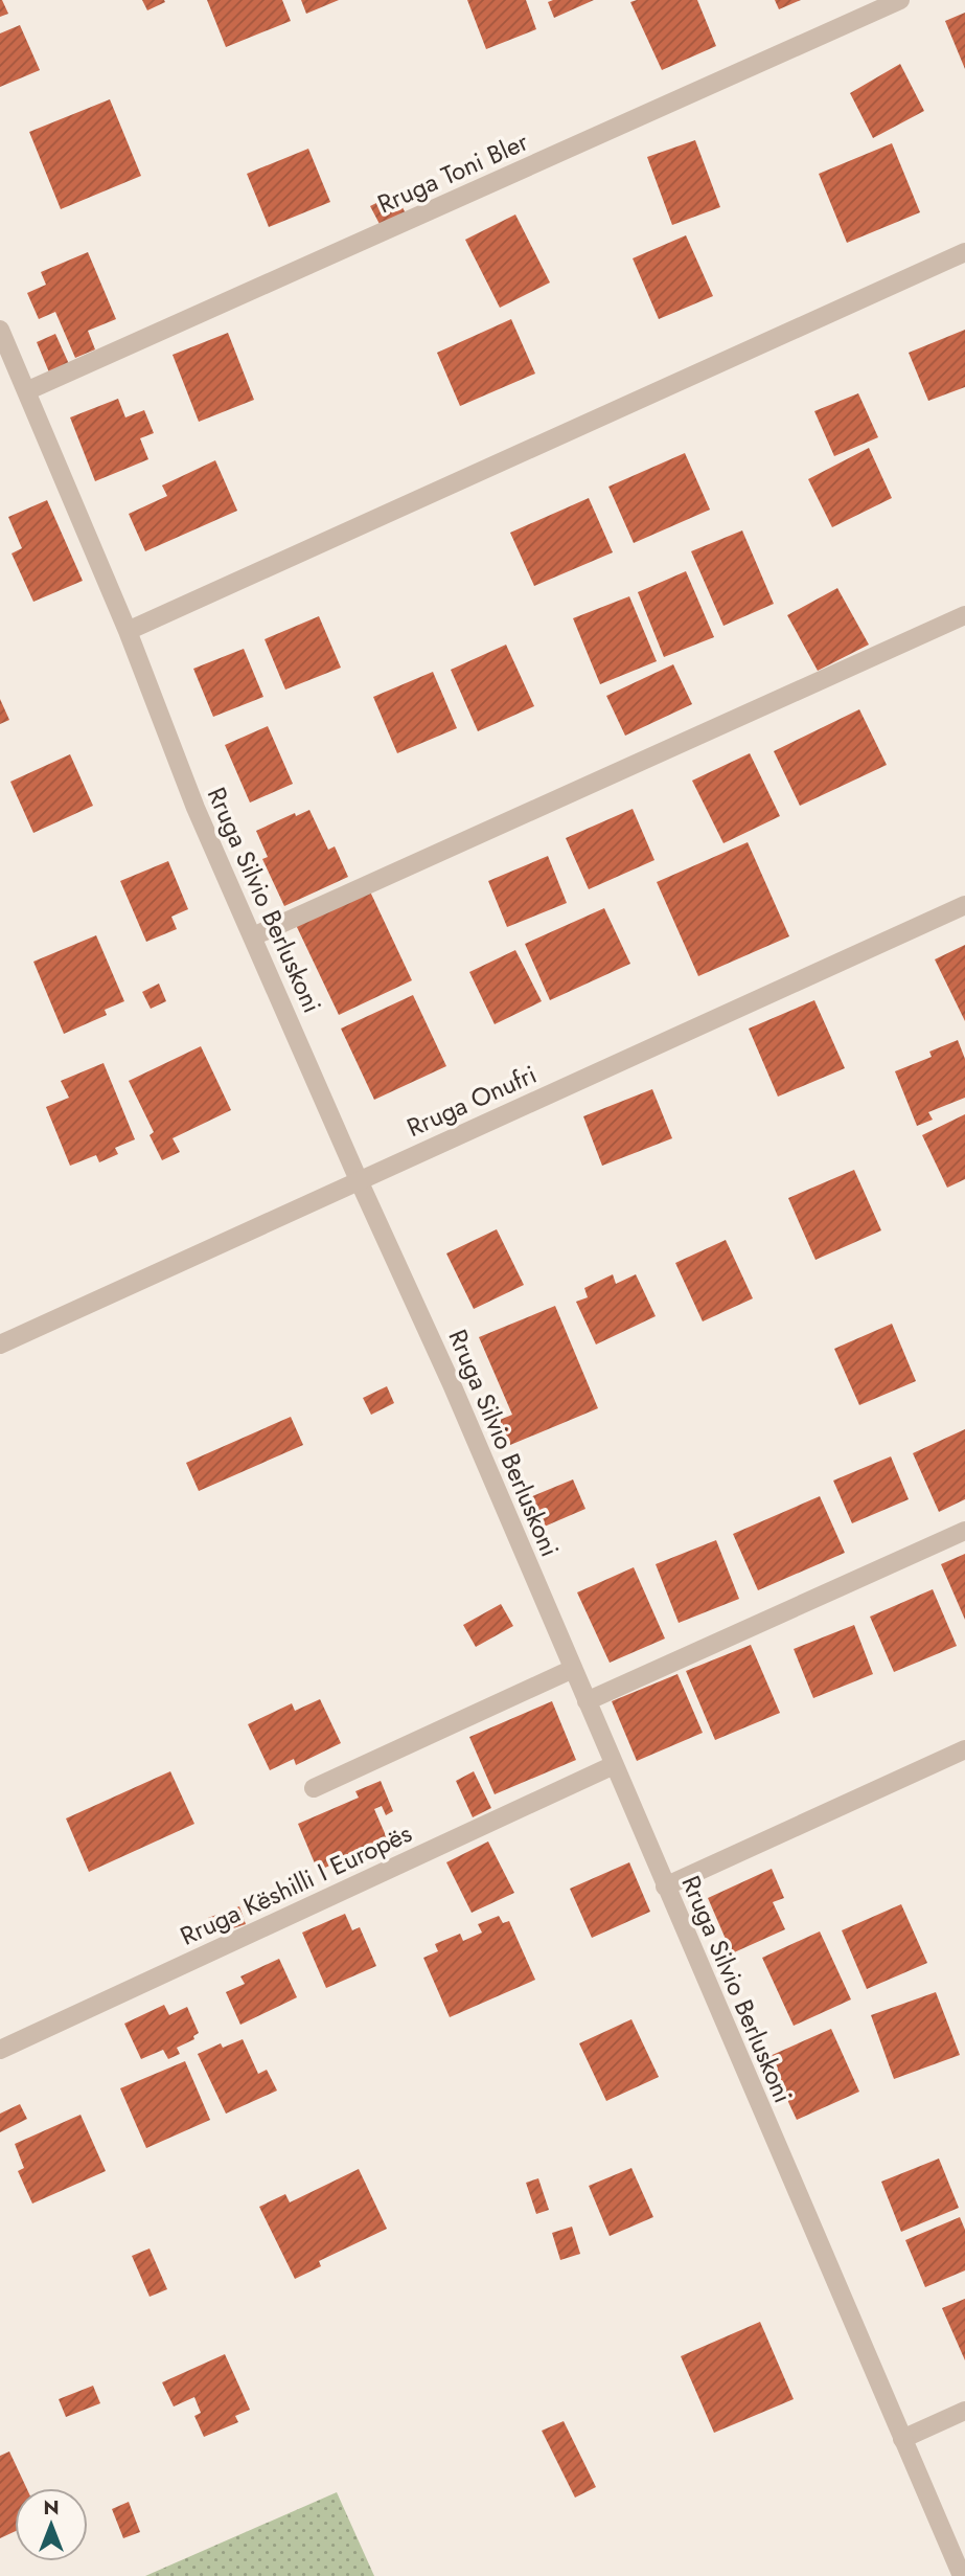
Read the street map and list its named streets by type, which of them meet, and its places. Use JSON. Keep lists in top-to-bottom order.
{
  "streets": {
    "street": [
      "Rruga Toni Bler",
      "Rruga Silvio Berluskoni",
      "Rruga Onufri",
      "Rruga Këshilli I Europës"
    ]
  },
  "crossings": [
    ["Rruga Toni Bler", "Rruga Silvio Berluskoni"],
    ["Rruga Silvio Berluskoni", "Rruga Onufri"],
    ["Rruga Silvio Berluskoni", "Rruga Këshilli I Europës"]
  ],
  "north": "top"
}
